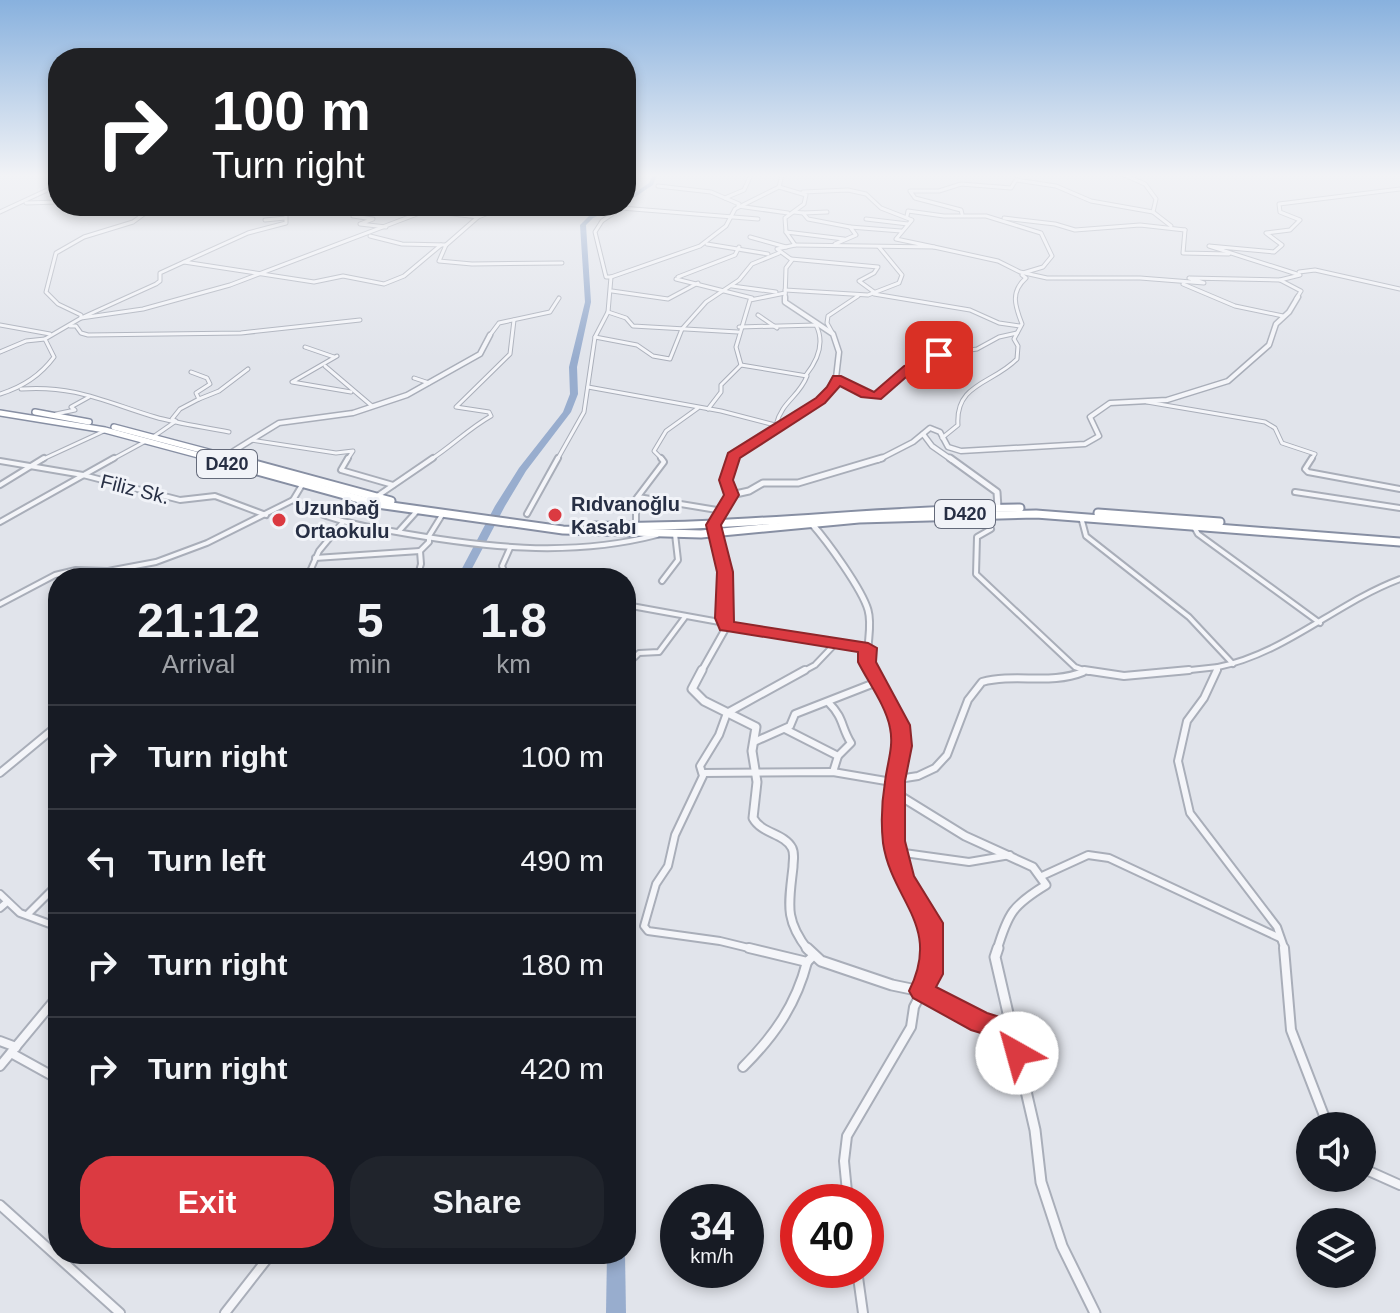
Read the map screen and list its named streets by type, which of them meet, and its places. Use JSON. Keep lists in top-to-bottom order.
{
  "streets": {
    "highway": ["D420"],
    "street": ["Filiz Sk."]
  },
  "places": ["Rıdvanoğlu Kasabı", "Uzunbağ Ortaokulu"],
  "page": {
    "turn": ["100 m", "Turn right"],
    "eta": [
      "21:12",
      "Arrival",
      "5",
      "min",
      "1.8",
      "km"
    ],
    "list": [
      {
        "name": "Turn right",
        "value": "100 m"
      },
      {
        "name": "Turn left",
        "value": "490 m"
      },
      {
        "name": "Turn right",
        "value": "180 m"
      },
      {
        "name": "Turn right",
        "value": "420 m"
      }
    ],
    "buttons": ["Exit", "Share"],
    "speed": "34 km/h",
    "limit": "40"
  }
}
